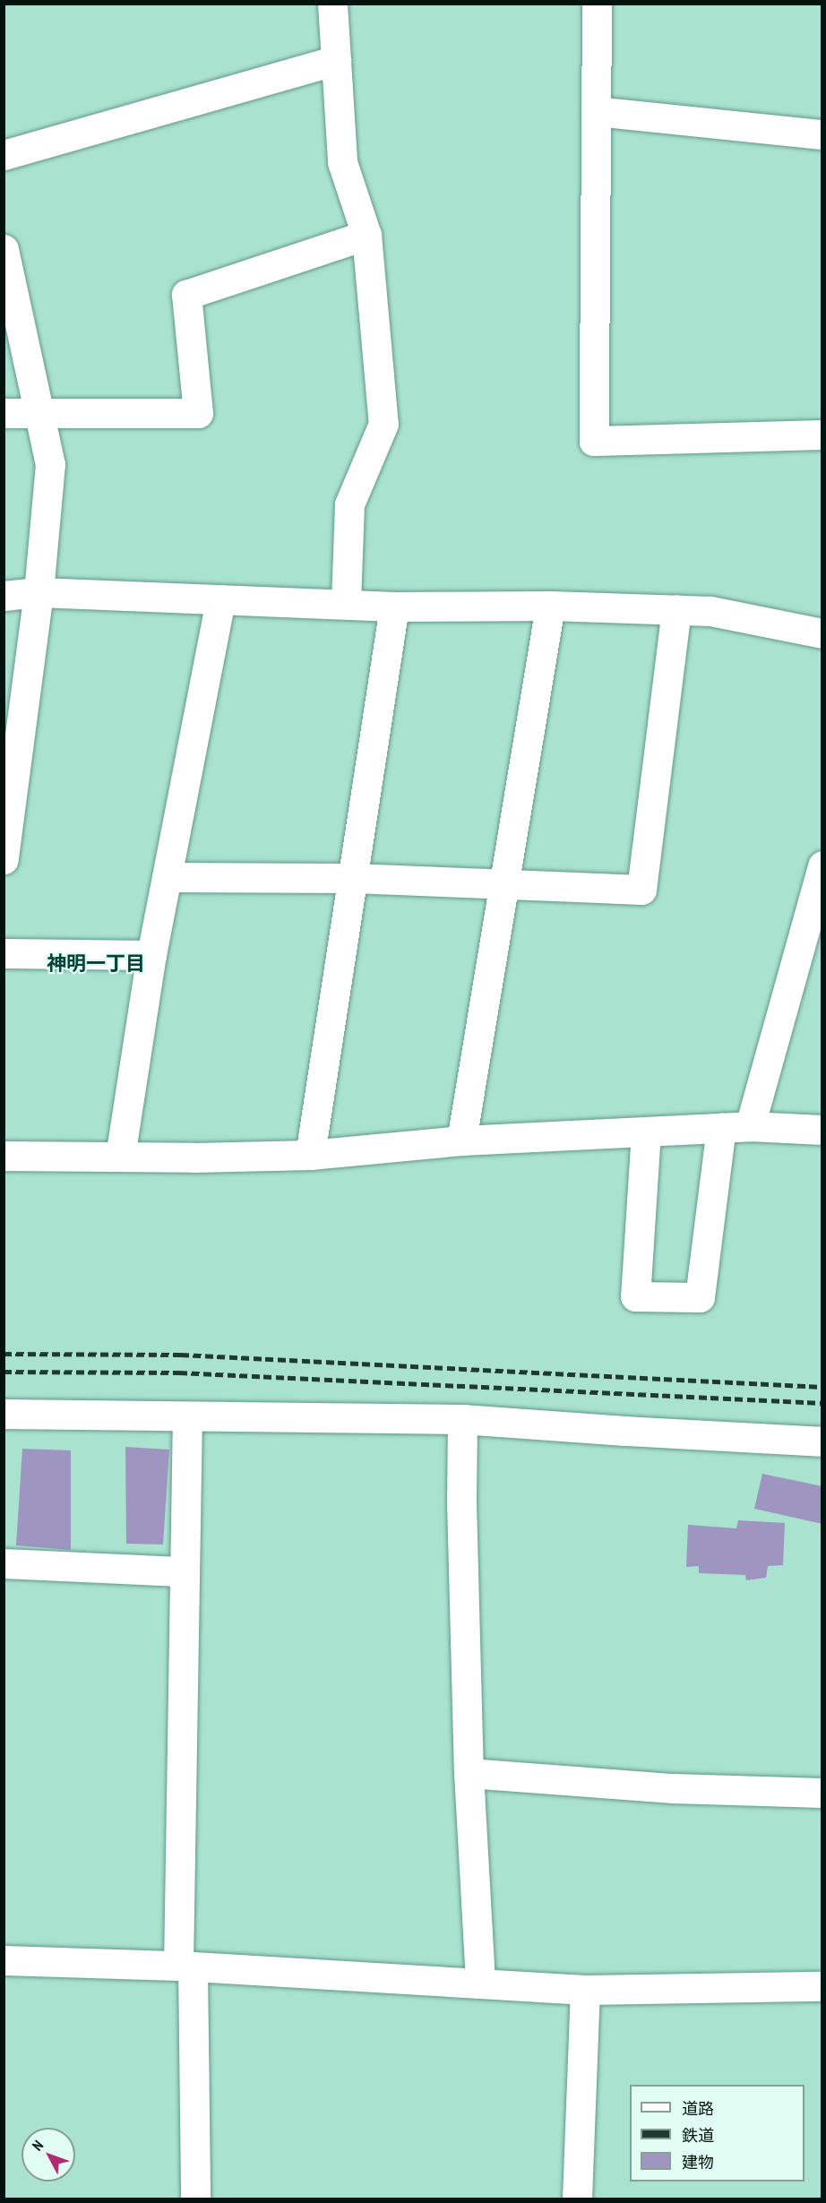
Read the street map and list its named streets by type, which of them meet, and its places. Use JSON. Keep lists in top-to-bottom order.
{
  "districts": ["神明一丁目"],
  "legend": ["道路", "鉄道", "建物"],
  "north": "top left"
}
